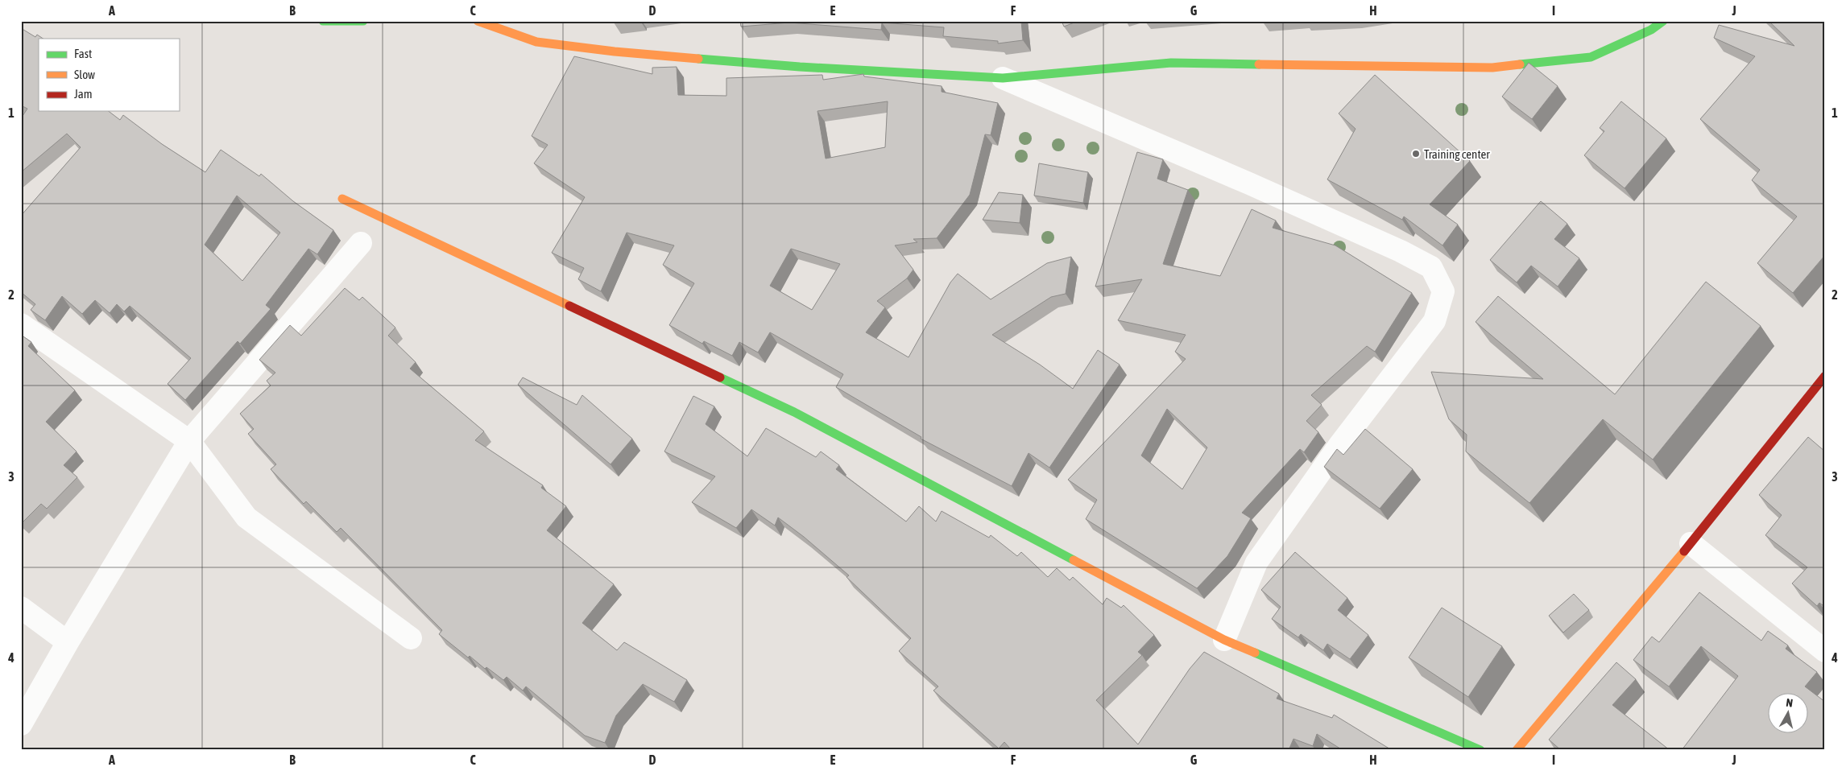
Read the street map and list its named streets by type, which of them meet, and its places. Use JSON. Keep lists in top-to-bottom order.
{
  "places": ["Training center"],
  "legend": ["Fast", "Slow", "Jam"],
  "north": "top",
  "grid": {
    "columns": [
      "A",
      "B",
      "C",
      "D",
      "E",
      "F",
      "G",
      "H",
      "I",
      "J"
    ],
    "rows": [
      "1",
      "2",
      "3",
      "4"
    ]
  }
}
